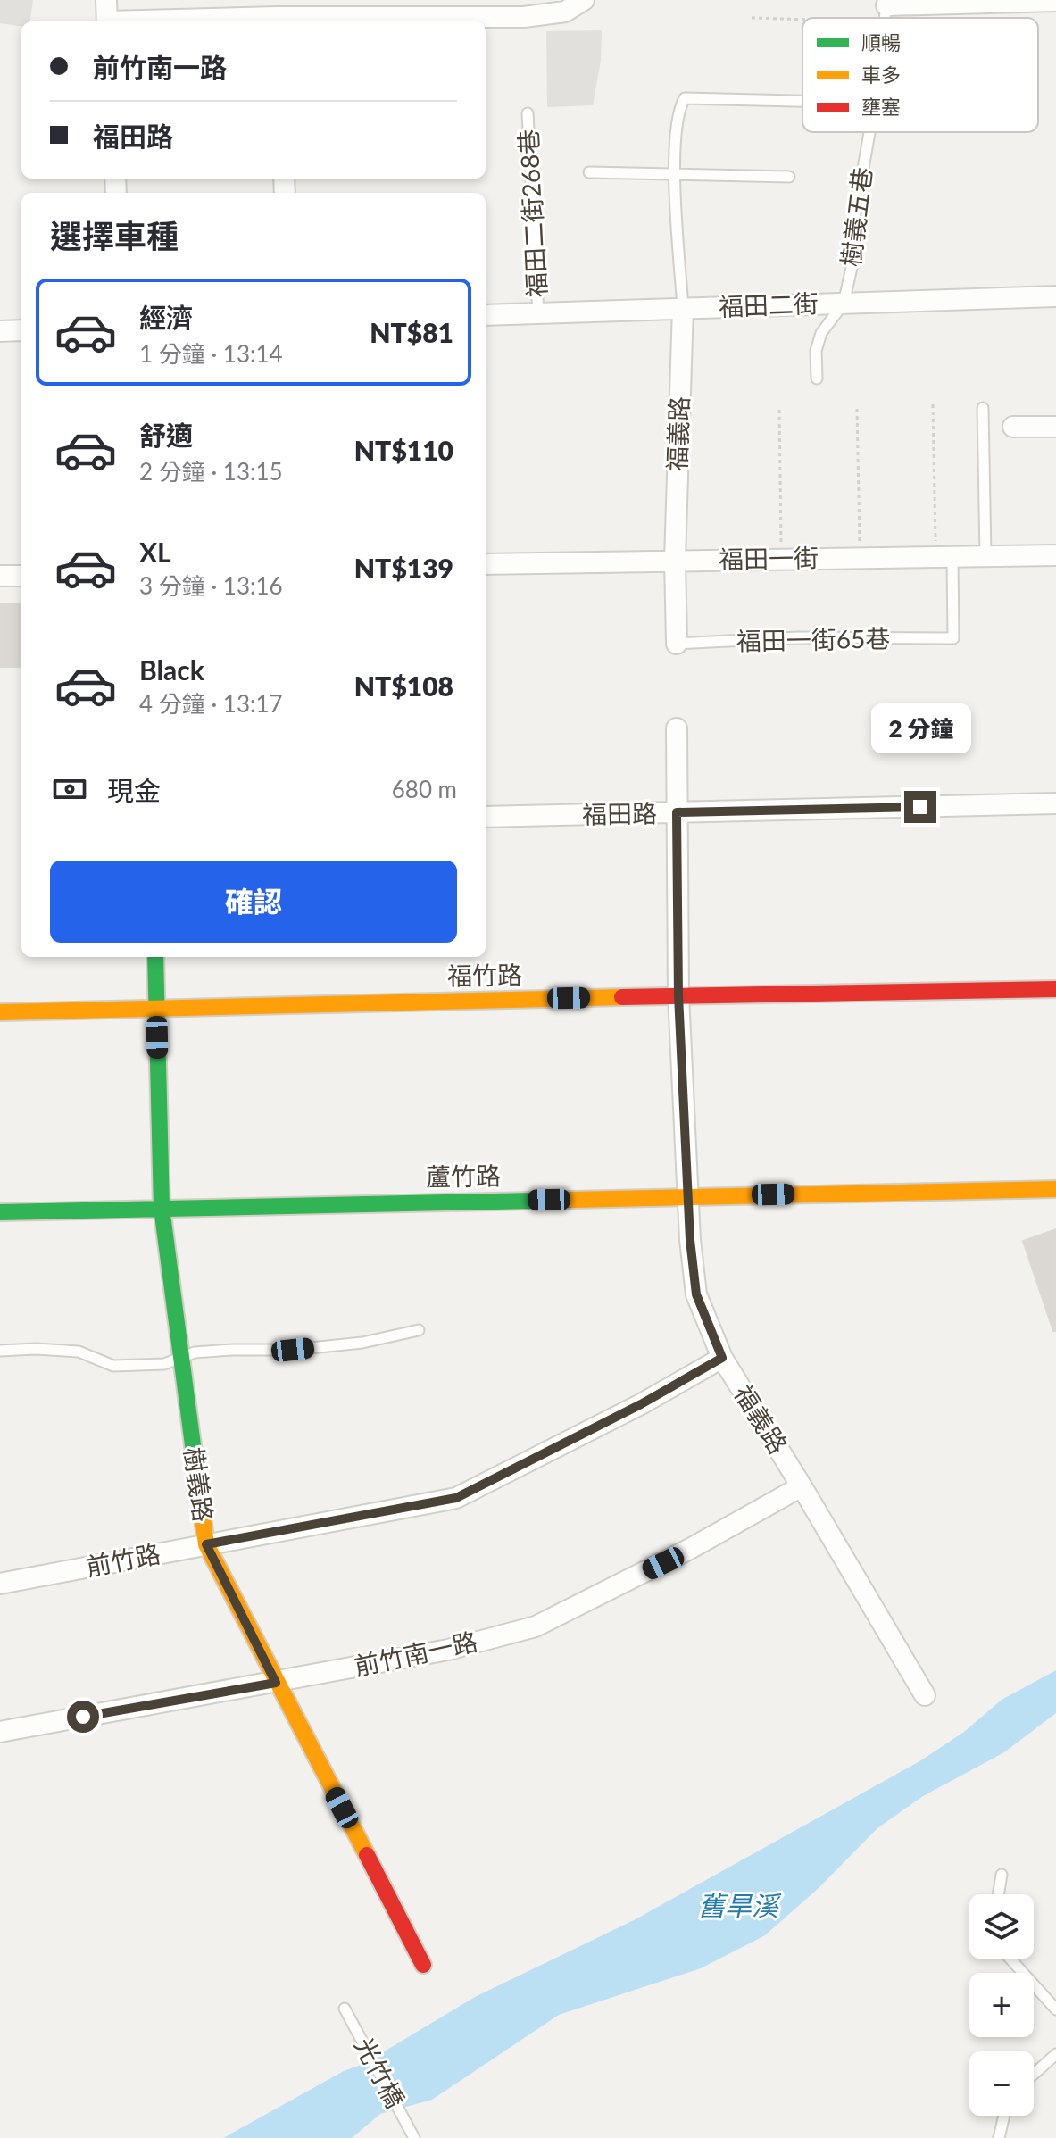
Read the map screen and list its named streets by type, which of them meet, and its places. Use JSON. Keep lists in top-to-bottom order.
{
  "streets": {
    "street": [
      "福田二街",
      "福義路",
      "福田一街",
      "福田一街65巷",
      "福田路",
      "福竹路",
      "蘆竹路",
      "樹義路",
      "前竹路",
      "前竹南一路"
    ],
    "lane": ["福田二街268巷", "樹義五巷", "光竹橋"]
  },
  "crossings": [
    ["福田二街268巷", "福田二街"],
    ["樹義五巷", "福田二街"],
    ["福田二街", "福義路"],
    ["福義路", "福田一街"],
    ["福義路", "福田一街65巷"],
    ["福義路", "福田路"],
    ["福義路", "福竹路"],
    ["福義路", "蘆竹路"],
    ["福義路", "前竹路"],
    ["福義路", "前竹南一路"],
    ["福田一街", "福田一街65巷"],
    ["福竹路", "樹義路"],
    ["蘆竹路", "樹義路"],
    ["樹義路", "前竹路"],
    ["樹義路", "前竹南一路"]
  ],
  "water": ["舊旱溪"],
  "legend": ["順暢", "車多", "壅塞"],
  "page": {
    "banner": ["前竹南一路", "福田路"],
    "heading": "選擇車種",
    "list": [
      {
        "name": "經濟",
        "note": "1 分鐘 · 13:14",
        "value": "NT$81"
      },
      {
        "name": "舒適",
        "note": "2 分鐘 · 13:15",
        "value": "NT$110"
      },
      {
        "name": "XL",
        "note": "3 分鐘 · 13:16",
        "value": "NT$139"
      },
      {
        "name": "Black",
        "note": "4 分鐘 · 13:17",
        "value": "NT$108"
      }
    ],
    "bubble": "2 分鐘",
    "pay": ["現金", "680 m"],
    "buttons": "確認",
    "map_buttons": ["+", "−"]
  }
}
